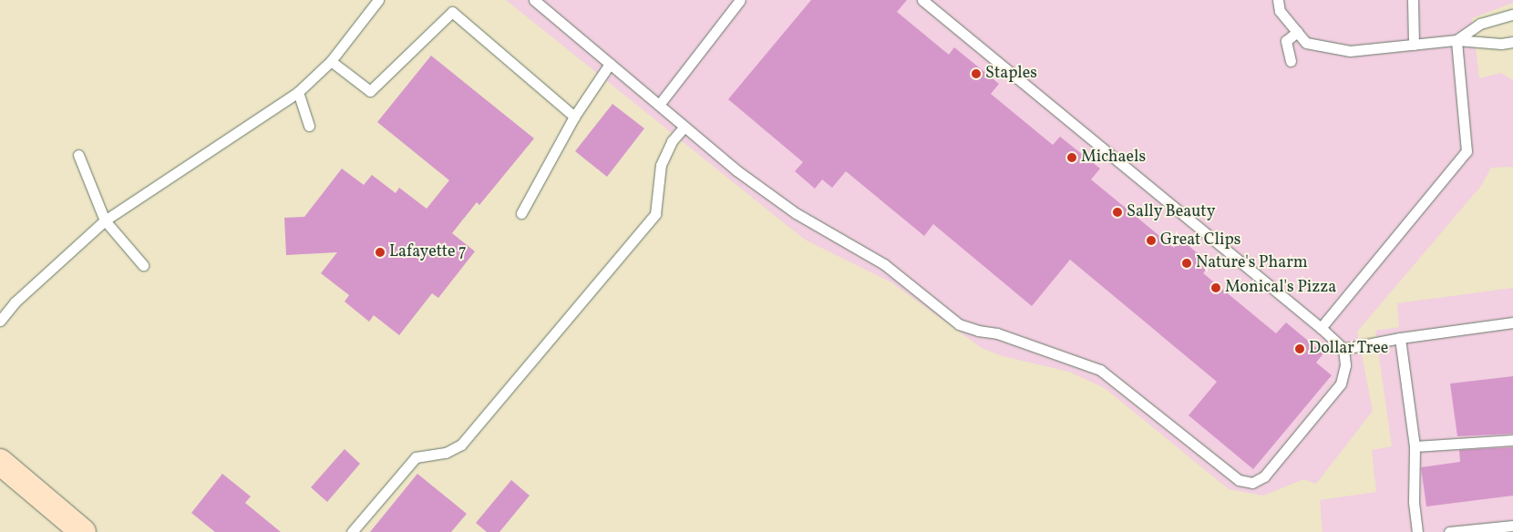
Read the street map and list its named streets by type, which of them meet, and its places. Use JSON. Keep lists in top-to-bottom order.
{
  "places": [
    "Staples",
    "Michaels",
    "Sally Beauty",
    "Great Clips",
    "Lafayette 7",
    "Nature's Pharm",
    "Monical's Pizza",
    "Dollar Tree"
  ]
}
